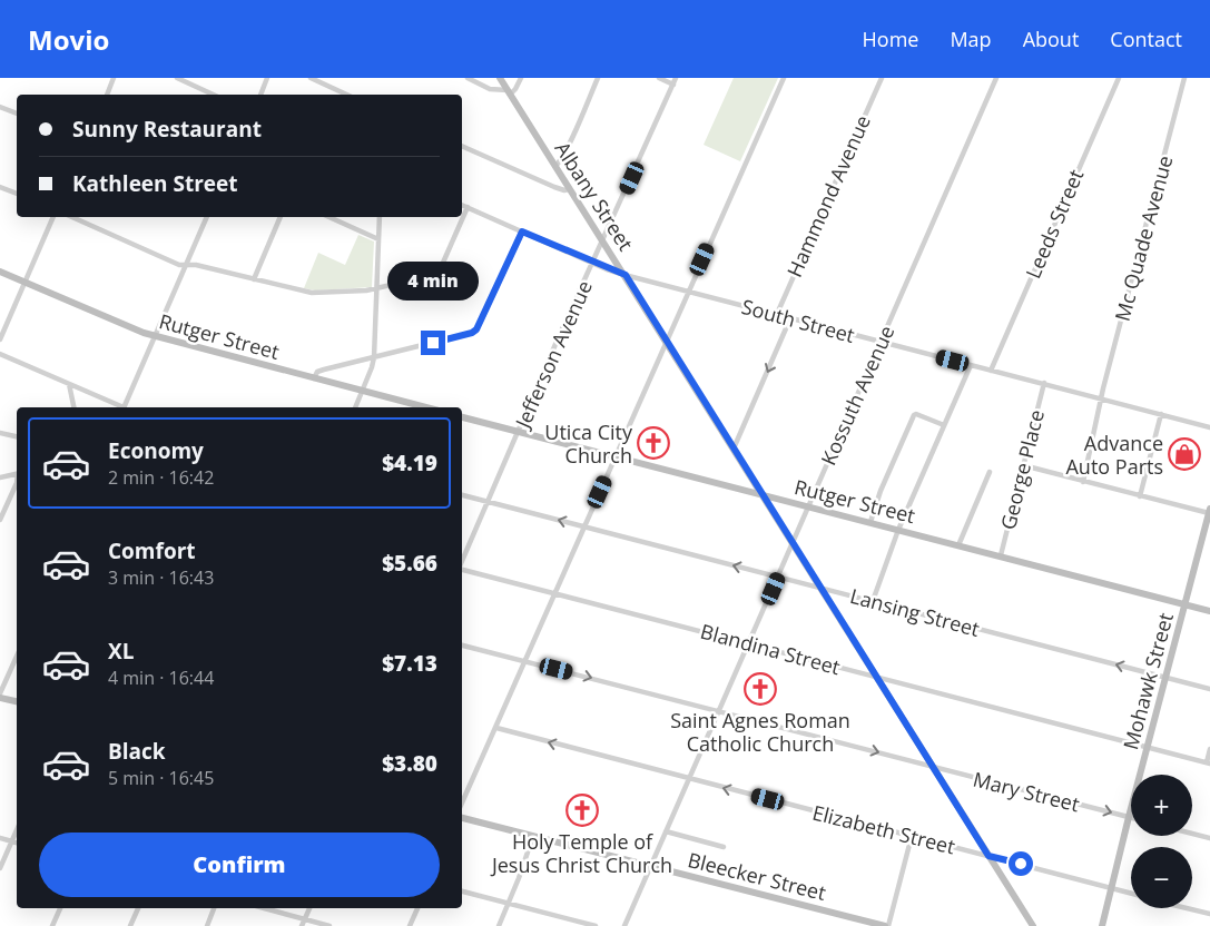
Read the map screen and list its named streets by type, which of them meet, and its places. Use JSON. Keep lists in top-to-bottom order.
{
  "streets": {
    "street": [
      "Albany Street",
      "Hammond Avenue",
      "Leeds Street",
      "Mc Quade Avenue",
      "South Street",
      "Rutger Street",
      "Jefferson Avenue",
      "Kossuth Avenue",
      "George Place",
      "Lansing Street",
      "Blandina Street",
      "Mohawk Street",
      "Mary Street",
      "Elizabeth Street",
      "Bleecker Street"
    ]
  },
  "crossings": [
    ["Albany Street", "South Street"],
    ["Albany Street", "Rutger Street"],
    ["Albany Street", "Jefferson Avenue"],
    ["Albany Street", "Kossuth Avenue"],
    ["Albany Street", "Lansing Street"],
    ["Albany Street", "Blandina Street"],
    ["Albany Street", "Mary Street"],
    ["Albany Street", "Elizabeth Street"],
    ["Hammond Avenue", "South Street"],
    ["Leeds Street", "South Street"],
    ["Mc Quade Avenue", "South Street"],
    ["South Street", "Jefferson Avenue"],
    ["South Street", "Kossuth Avenue"],
    ["South Street", "George Place"],
    ["Rutger Street", "Jefferson Avenue"],
    ["Rutger Street", "Kossuth Avenue"],
    ["Rutger Street", "George Place"],
    ["Rutger Street", "Mohawk Street"],
    ["Jefferson Avenue", "Lansing Street"],
    ["Kossuth Avenue", "Lansing Street"],
    ["Kossuth Avenue", "Blandina Street"],
    ["Kossuth Avenue", "Mary Street"],
    ["Kossuth Avenue", "Elizabeth Street"],
    ["Kossuth Avenue", "Bleecker Street"],
    ["Lansing Street", "Mohawk Street"],
    ["Blandina Street", "Mohawk Street"],
    ["Mohawk Street", "Mary Street"],
    ["Mohawk Street", "Elizabeth Street"]
  ],
  "one_way": ["Lansing Street", "Mary Street", "Elizabeth Street"],
  "places": {
    "church": ["Utica City Church", "Saint Agnes Roman Catholic Church", "Holy Temple of Jesus Christ Church"],
    "shop": ["Advance Auto Parts"]
  },
  "page": {
    "header": "Movio",
    "nav": [
      "Home",
      "Map",
      "About",
      "Contact"
    ],
    "banner": ["Sunny Restaurant", "Kathleen Street"],
    "bubble": "4 min",
    "list": [
      {
        "name": "Economy",
        "note": "2 min · 16:42",
        "value": "$4.19"
      },
      {
        "name": "Comfort",
        "note": "3 min · 16:43",
        "value": "$5.66"
      },
      {
        "name": "XL",
        "note": "4 min · 16:44",
        "value": "$7.13"
      },
      {
        "name": "Black",
        "note": "5 min · 16:45",
        "value": "$3.80"
      }
    ],
    "map_buttons": ["+", "−"],
    "buttons": "Confirm"
  }
}
